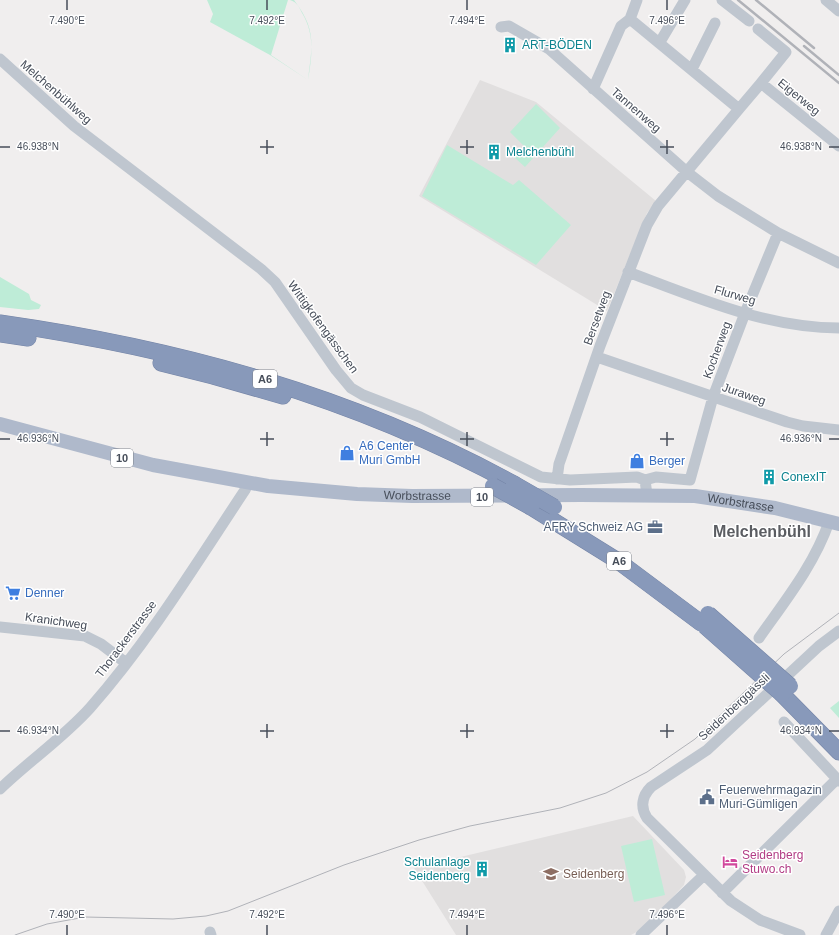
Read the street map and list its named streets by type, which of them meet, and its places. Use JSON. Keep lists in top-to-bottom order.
{
  "streets": {
    "highway": ["A6"],
    "main road": ["10", "Worbstrasse"],
    "street": [
      "Melchenbühlweg",
      "Eigerweg",
      "Tannenweg",
      "Flurweg",
      "Bersetweg",
      "Wittigkofengässchen",
      "Kocherweg",
      "Juraweg",
      "Kranichweg",
      "Thorackerstrasse",
      "Seidenberggässli"
    ]
  },
  "crossings": [
    ["Melchenbühlweg", "Wittigkofengässchen"],
    ["Eigerweg", "Bersetweg"],
    ["Tannenweg", "Bersetweg"],
    ["Tannenweg", "Kocherweg"],
    ["Flurweg", "Bersetweg"],
    ["Flurweg", "Kocherweg"],
    ["Bersetweg", "Wittigkofengässchen"],
    ["Bersetweg", "Juraweg"],
    ["Kocherweg", "Juraweg"],
    ["Worbstrasse", "Thorackerstrasse"],
    ["Kranichweg", "Thorackerstrasse"]
  ],
  "districts": ["Melchenbühl"],
  "places": {
    "building": [
      "ART-BÖDEN",
      "Melchenbühl",
      "ConexIT",
      "Schulanlage Seidenberg"
    ],
    "shop": ["A6 Center Muri GmbH", "Berger"],
    "office": ["AFRY Schweiz AG"],
    "supermarket": ["Denner"],
    "public building": ["Feuerwehrmagazin Muri-Gümligen"],
    "hotel": ["Seidenberg Stuwo.ch"],
    "school or university": ["Seidenberg"]
  },
  "coordinates": [
    "7.490°E",
    "7.492°E",
    "7.494°E",
    "7.496°E",
    "46.938°N",
    "46.936°N",
    "46.934°N"
  ]
}
